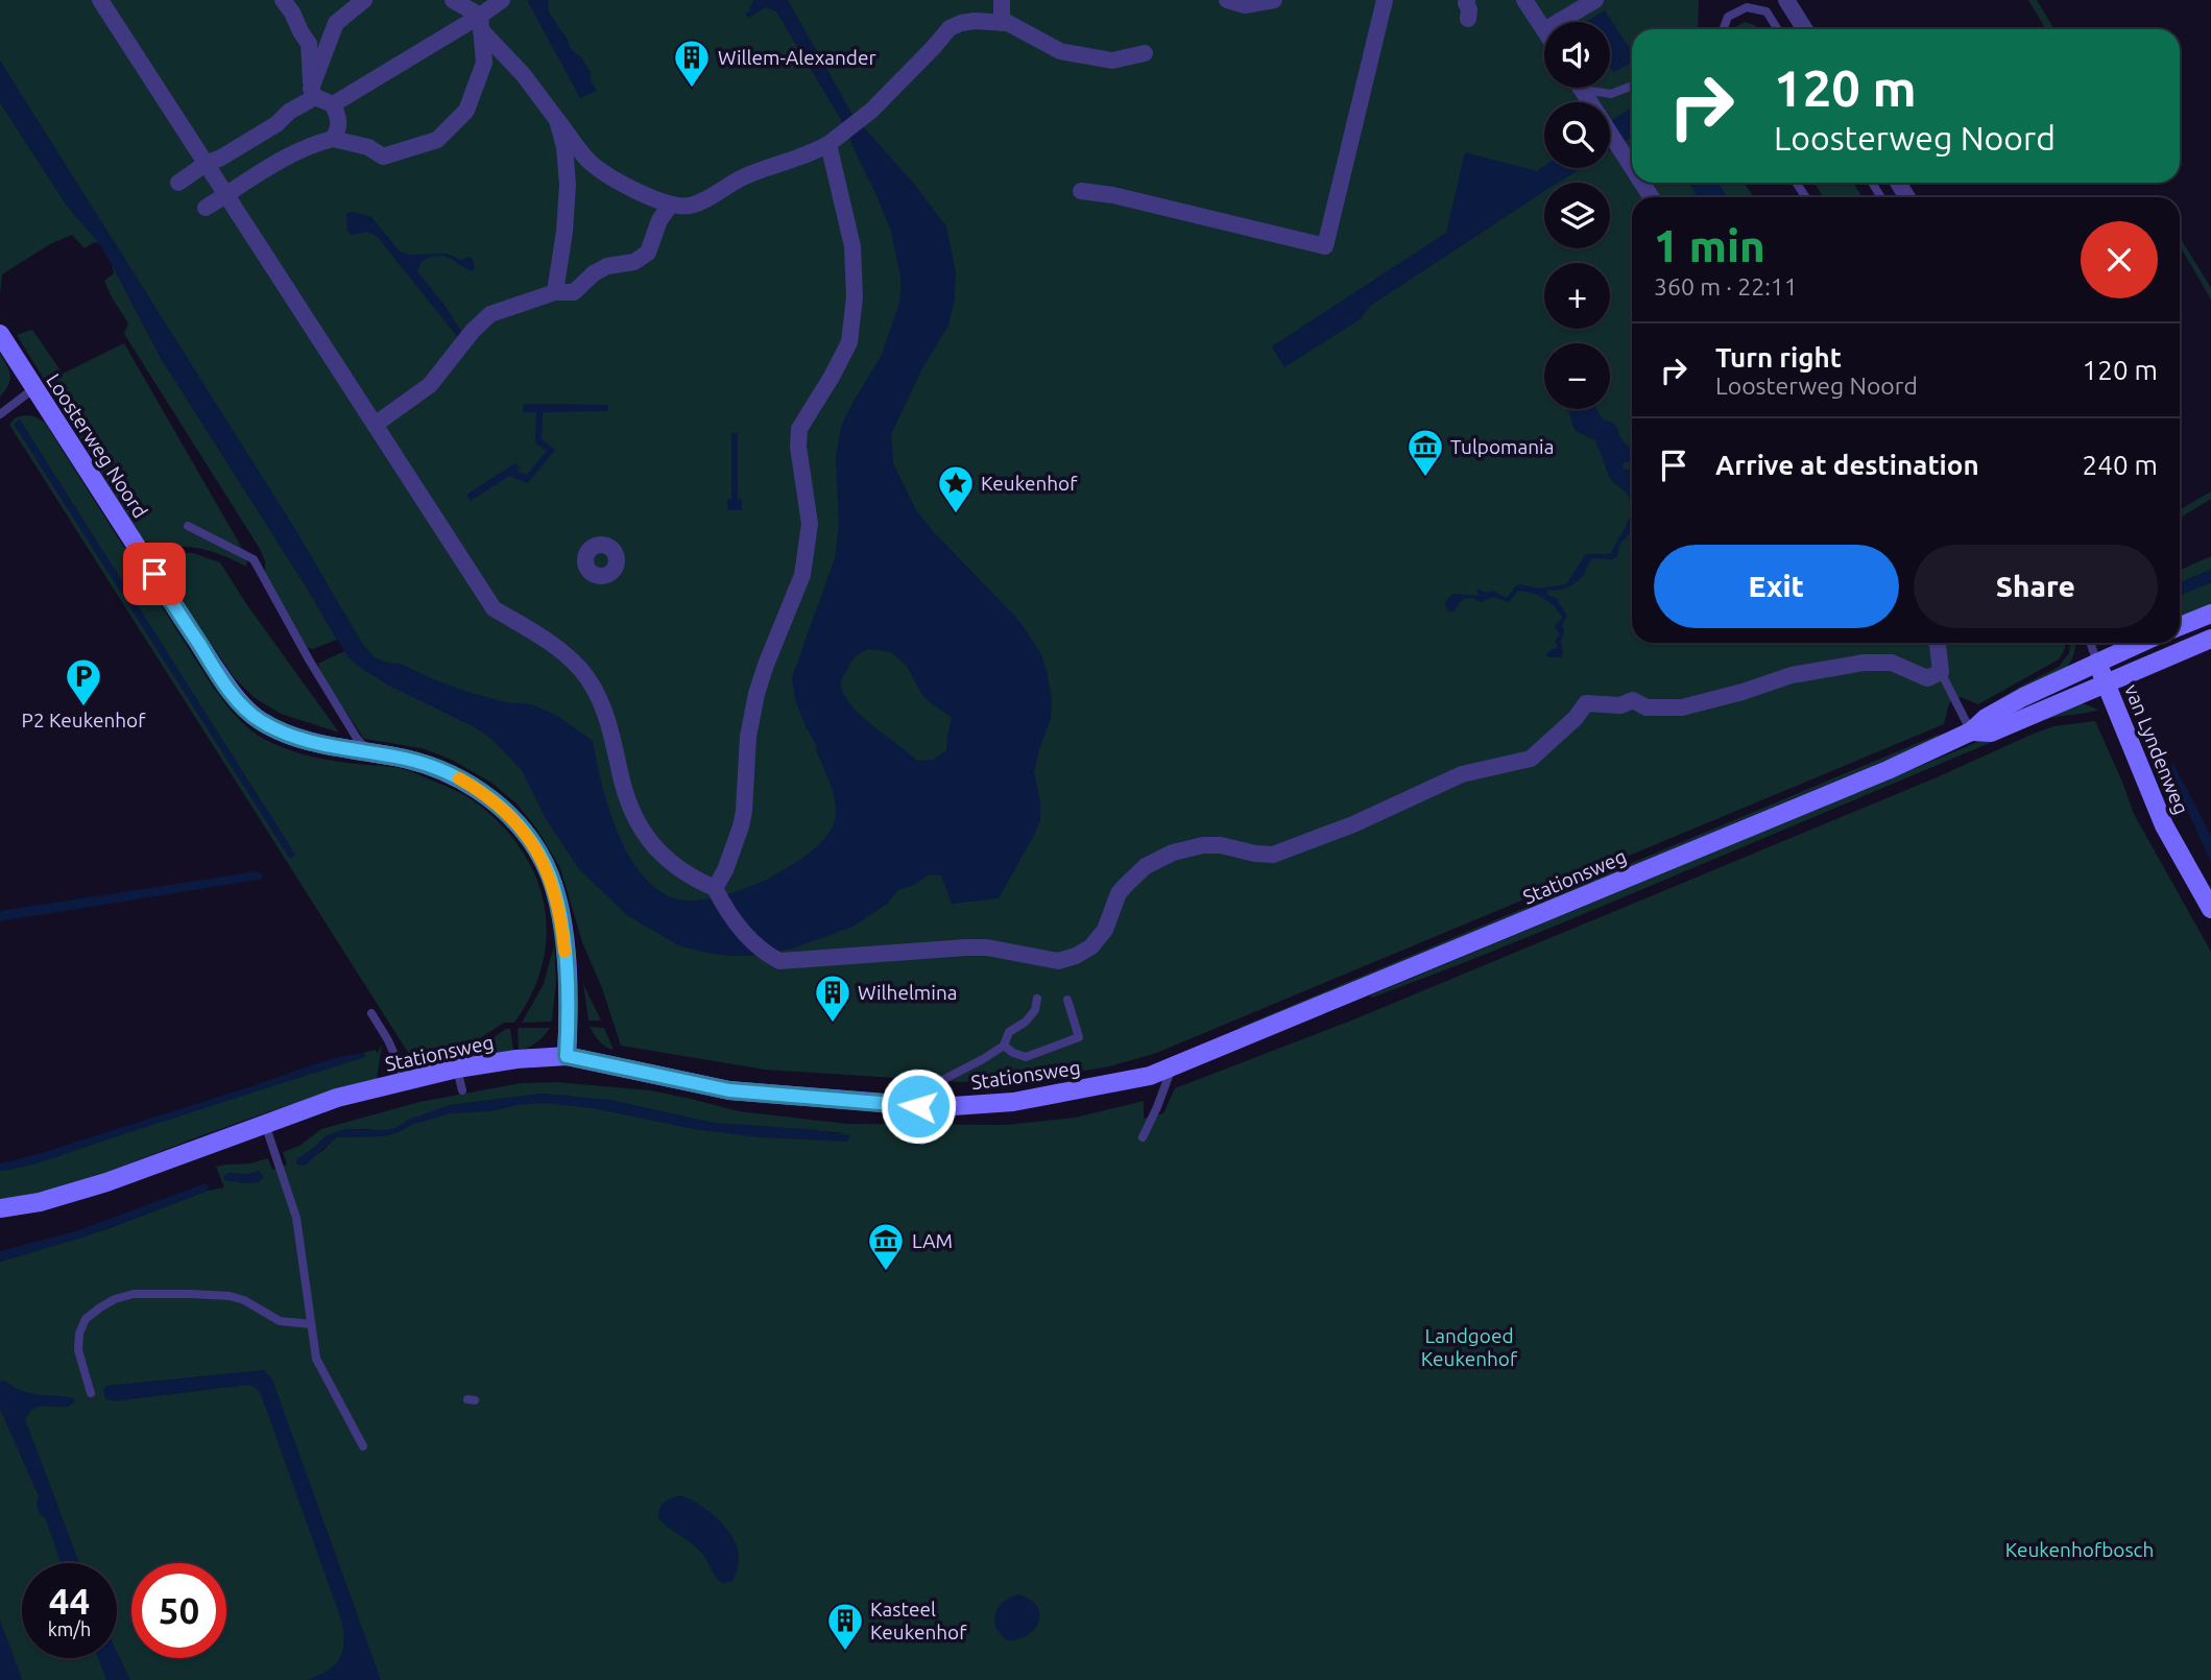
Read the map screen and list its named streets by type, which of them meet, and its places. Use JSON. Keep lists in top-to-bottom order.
{
  "streets": {
    "main road": ["Loosterweg Noord", "van Lyndenweg", "Stationsweg"]
  },
  "crossings": [
    ["Loosterweg Noord", "Stationsweg"],
    ["van Lyndenweg", "Stationsweg"]
  ],
  "parks": ["Landgoed Keukenhof", "Keukenhofbosch"],
  "places": {
    "building": ["Willem-Alexander", "Wilhelmina", "Kasteel Keukenhof"],
    "museum": ["Tulpomania", "LAM"],
    "place": ["Keukenhof"],
    "parking": ["P2 Keukenhof"]
  },
  "page": {
    "map_buttons": ["+", "−"],
    "turn": ["120 m", "Loosterweg Noord"],
    "heading": ["1 min", "360 m · 22:11"],
    "list": [
      {
        "name": "Turn right",
        "note": "Loosterweg Noord",
        "value": "120 m"
      },
      {
        "name": "Arrive at destination",
        "value": "240 m"
      }
    ],
    "buttons": ["Exit", "Share"],
    "speed": "44 km/h",
    "limit": "50"
  }
}
